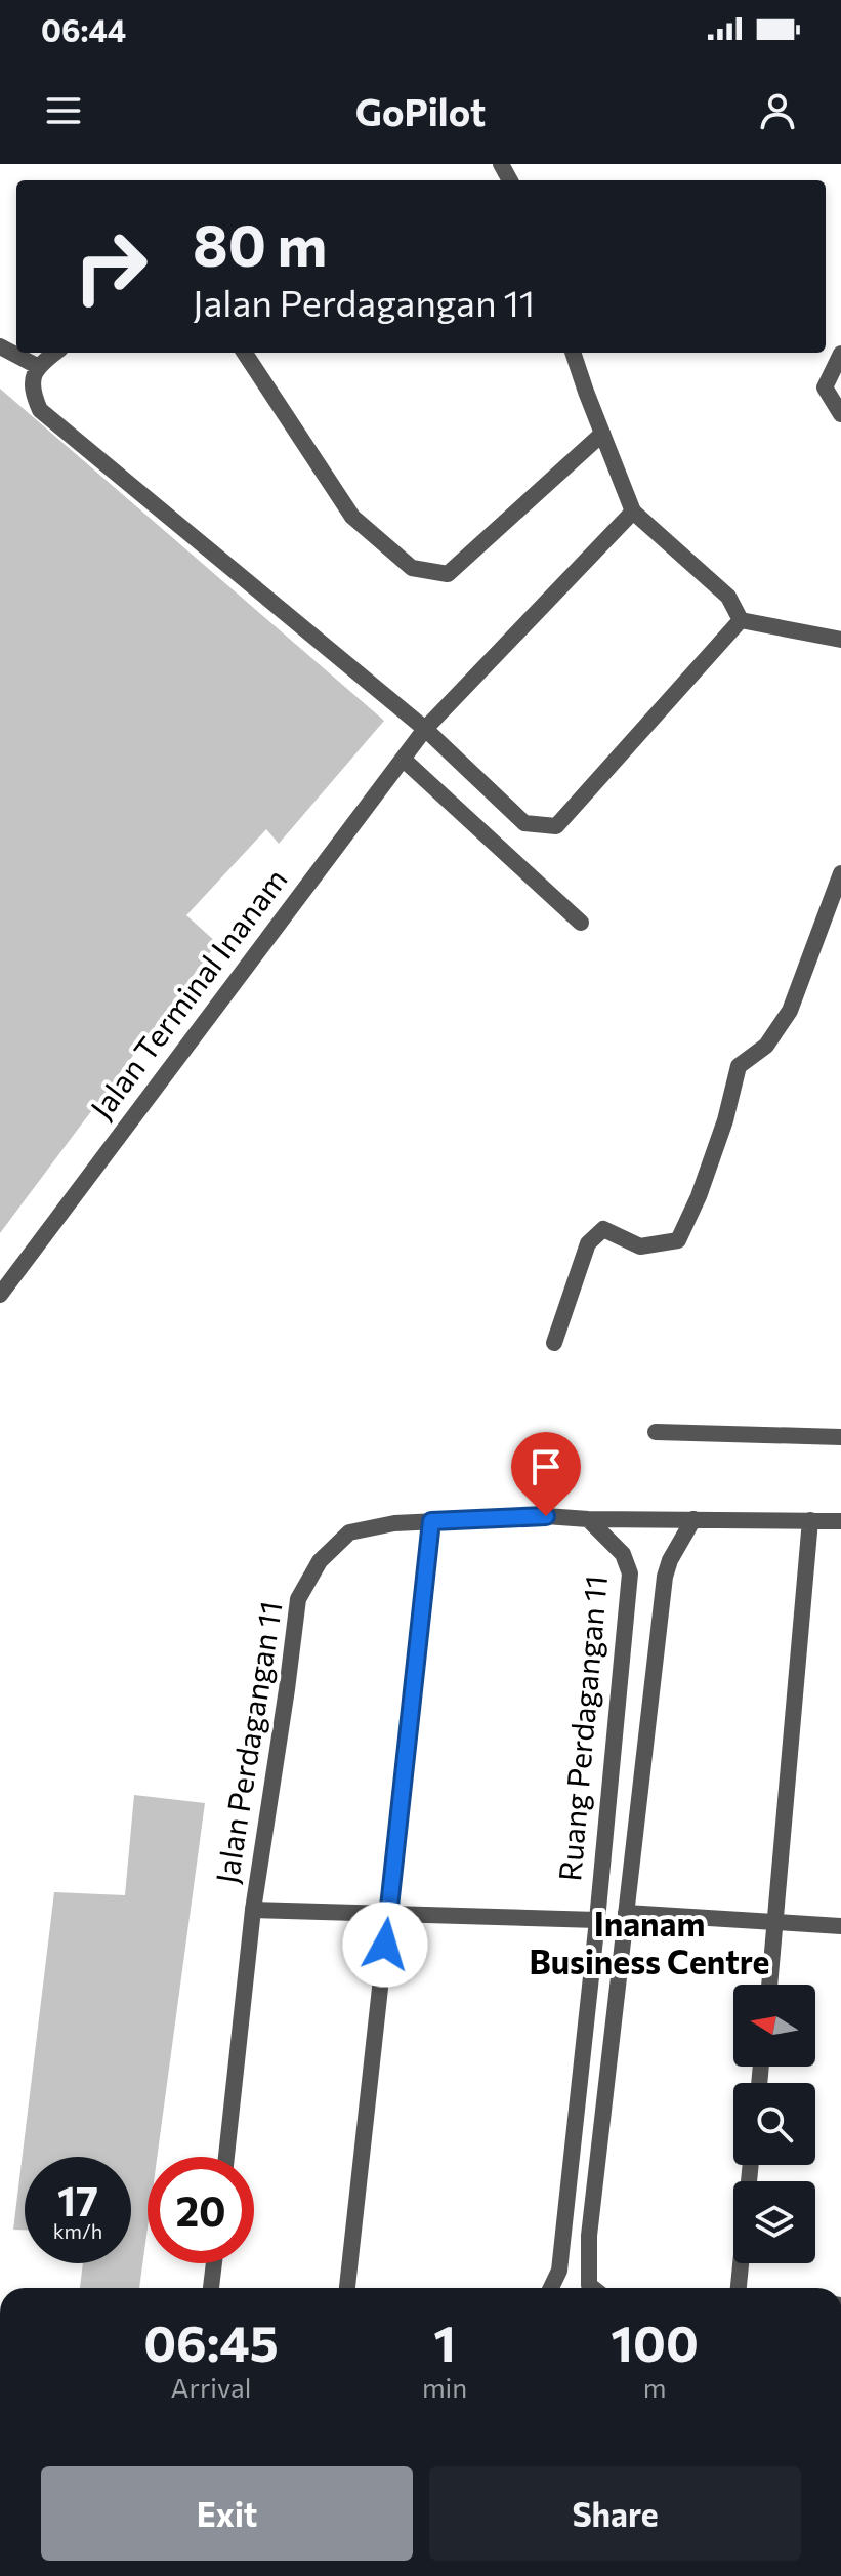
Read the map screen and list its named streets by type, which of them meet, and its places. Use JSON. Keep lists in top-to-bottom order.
{
  "streets": {
    "street": ["Jalan Terminal Inanam", "Ruang Perdagangan 11", "Jalan Perdagangan 11"]
  },
  "crossings": [
    ["Ruang Perdagangan 11", "Jalan Perdagangan 11"]
  ],
  "districts": ["Inanam Business Centre"],
  "north": "left",
  "page": {
    "status": "06:44",
    "header": "GoPilot",
    "turn": ["80 m", "Jalan Perdagangan 11"],
    "speed": "17 km/h",
    "limit": "20",
    "eta": [
      "06:45",
      "Arrival",
      "1",
      "min",
      "100",
      "m"
    ],
    "buttons": ["Exit", "Share"]
  }
}
